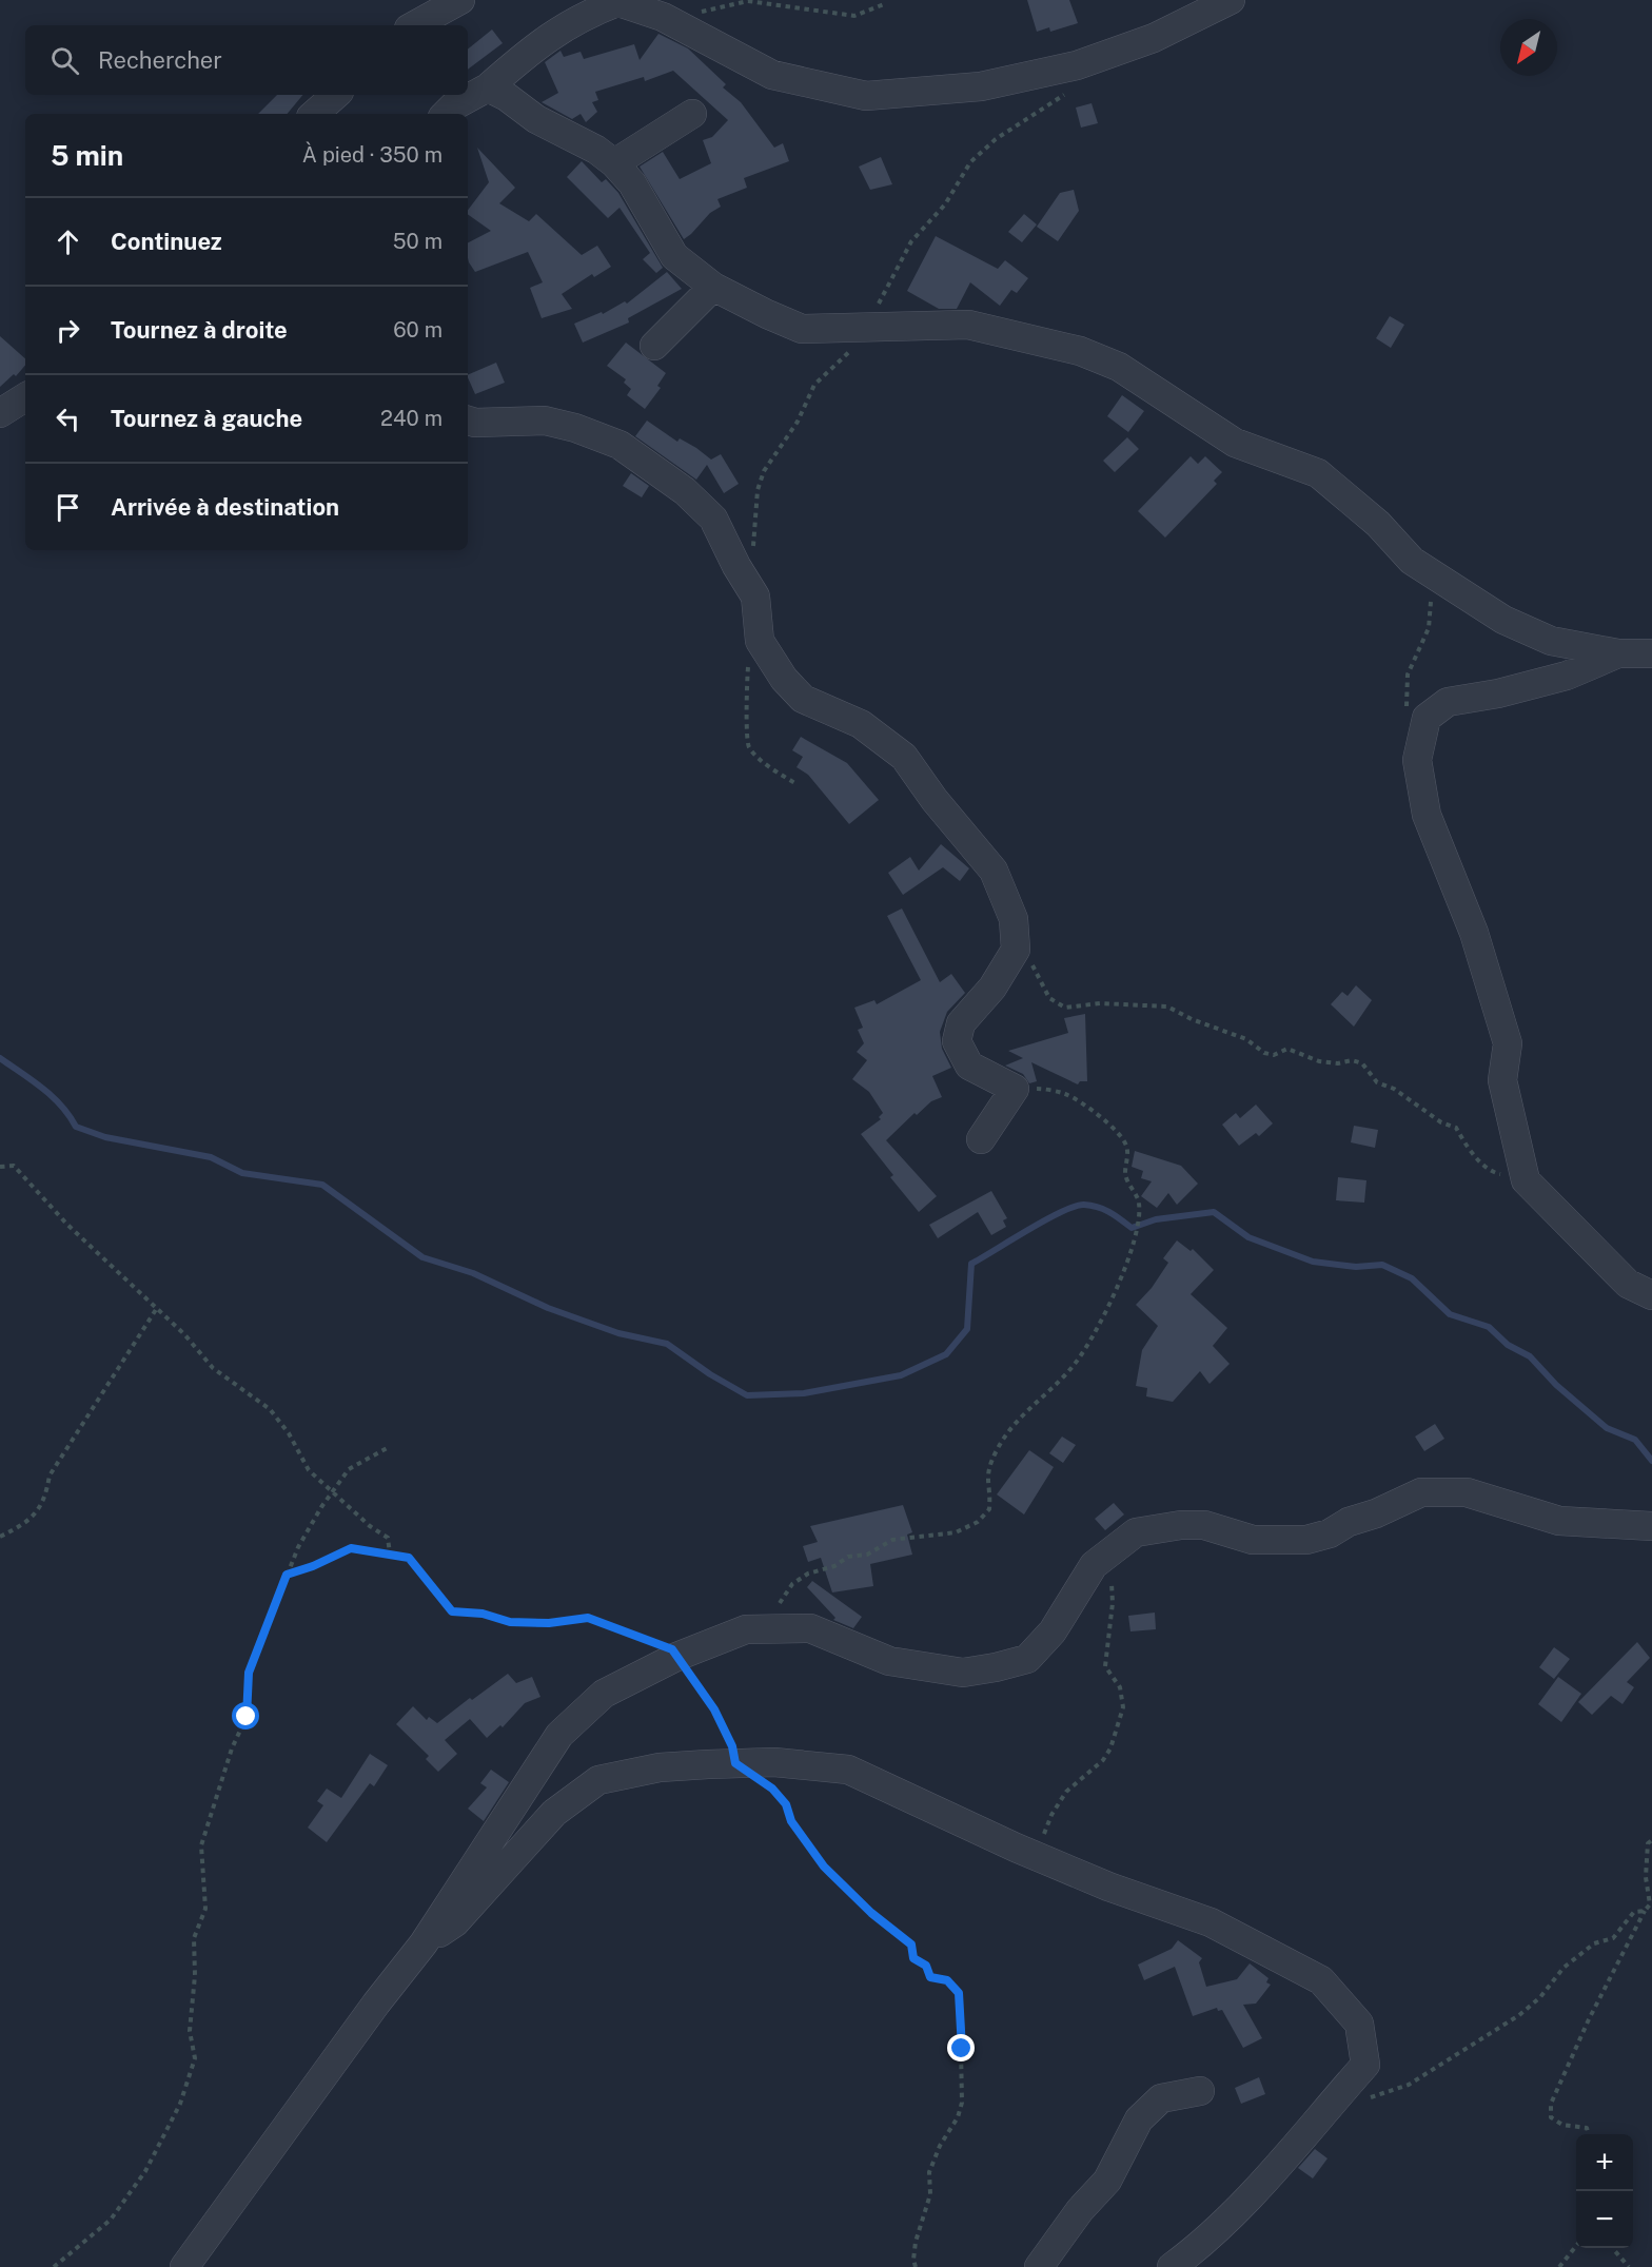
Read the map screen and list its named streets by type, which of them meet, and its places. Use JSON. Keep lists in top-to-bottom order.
{
  "north": "bottom left",
  "page": {
    "search": "Rechercher",
    "heading": ["5 min", "À pied · 350 m"],
    "list": [
      ["Continuez", "50 m"],
      ["Tournez à droite", "60 m"],
      ["Tournez à gauche", "240 m"],
      "Arrivée à destination"
    ],
    "map_buttons": ["+", "−"]
  }
}
